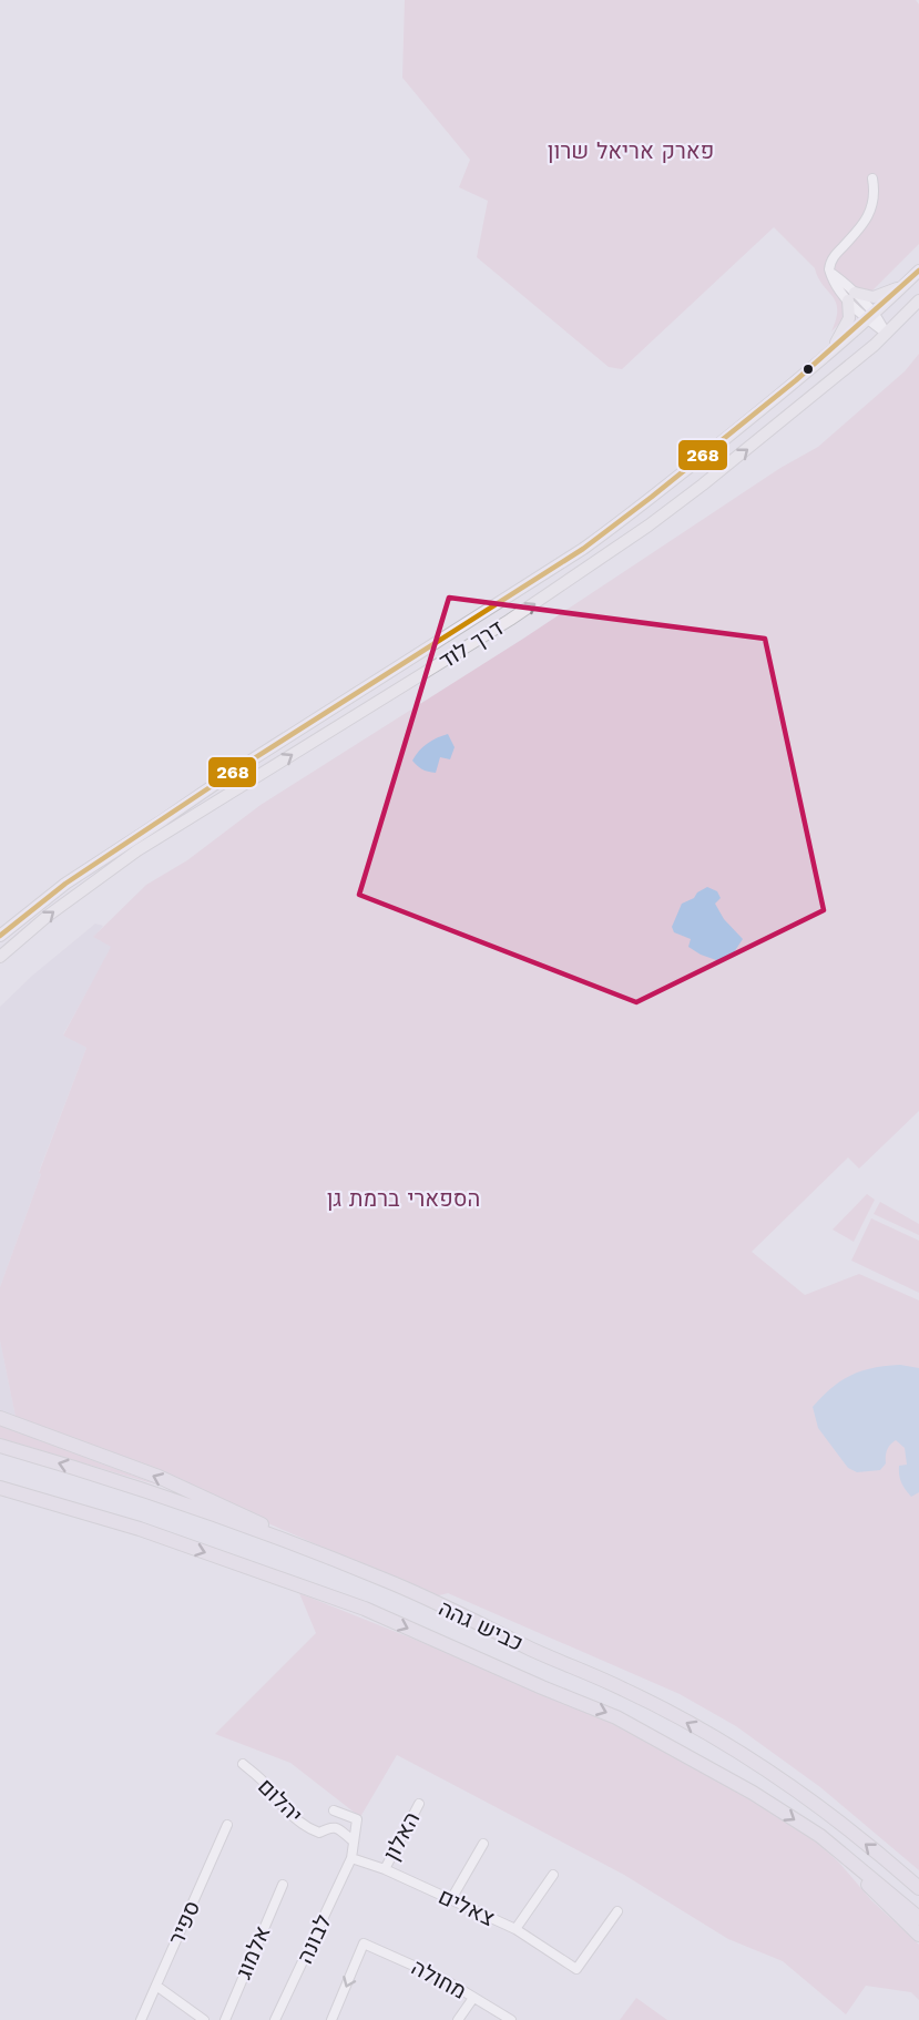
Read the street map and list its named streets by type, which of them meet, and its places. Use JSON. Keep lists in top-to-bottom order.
{
  "streets": {
    "highway": ["כביש גהה"],
    "main road": ["דרך לוד"],
    "street": [
      "יהלום",
      "האלון",
      "צאלים",
      "ספיר",
      "לבונה",
      "אלמוג",
      "מחולה"
    ]
  },
  "crossings": [
    ["יהלום", "לבונה"],
    ["האלון", "צאלים"],
    ["צאלים", "לבונה"]
  ],
  "parks": ["פארק אריאל שרון", "הספארי ברמת גן"],
  "lines": ["transit line 268"]
}
